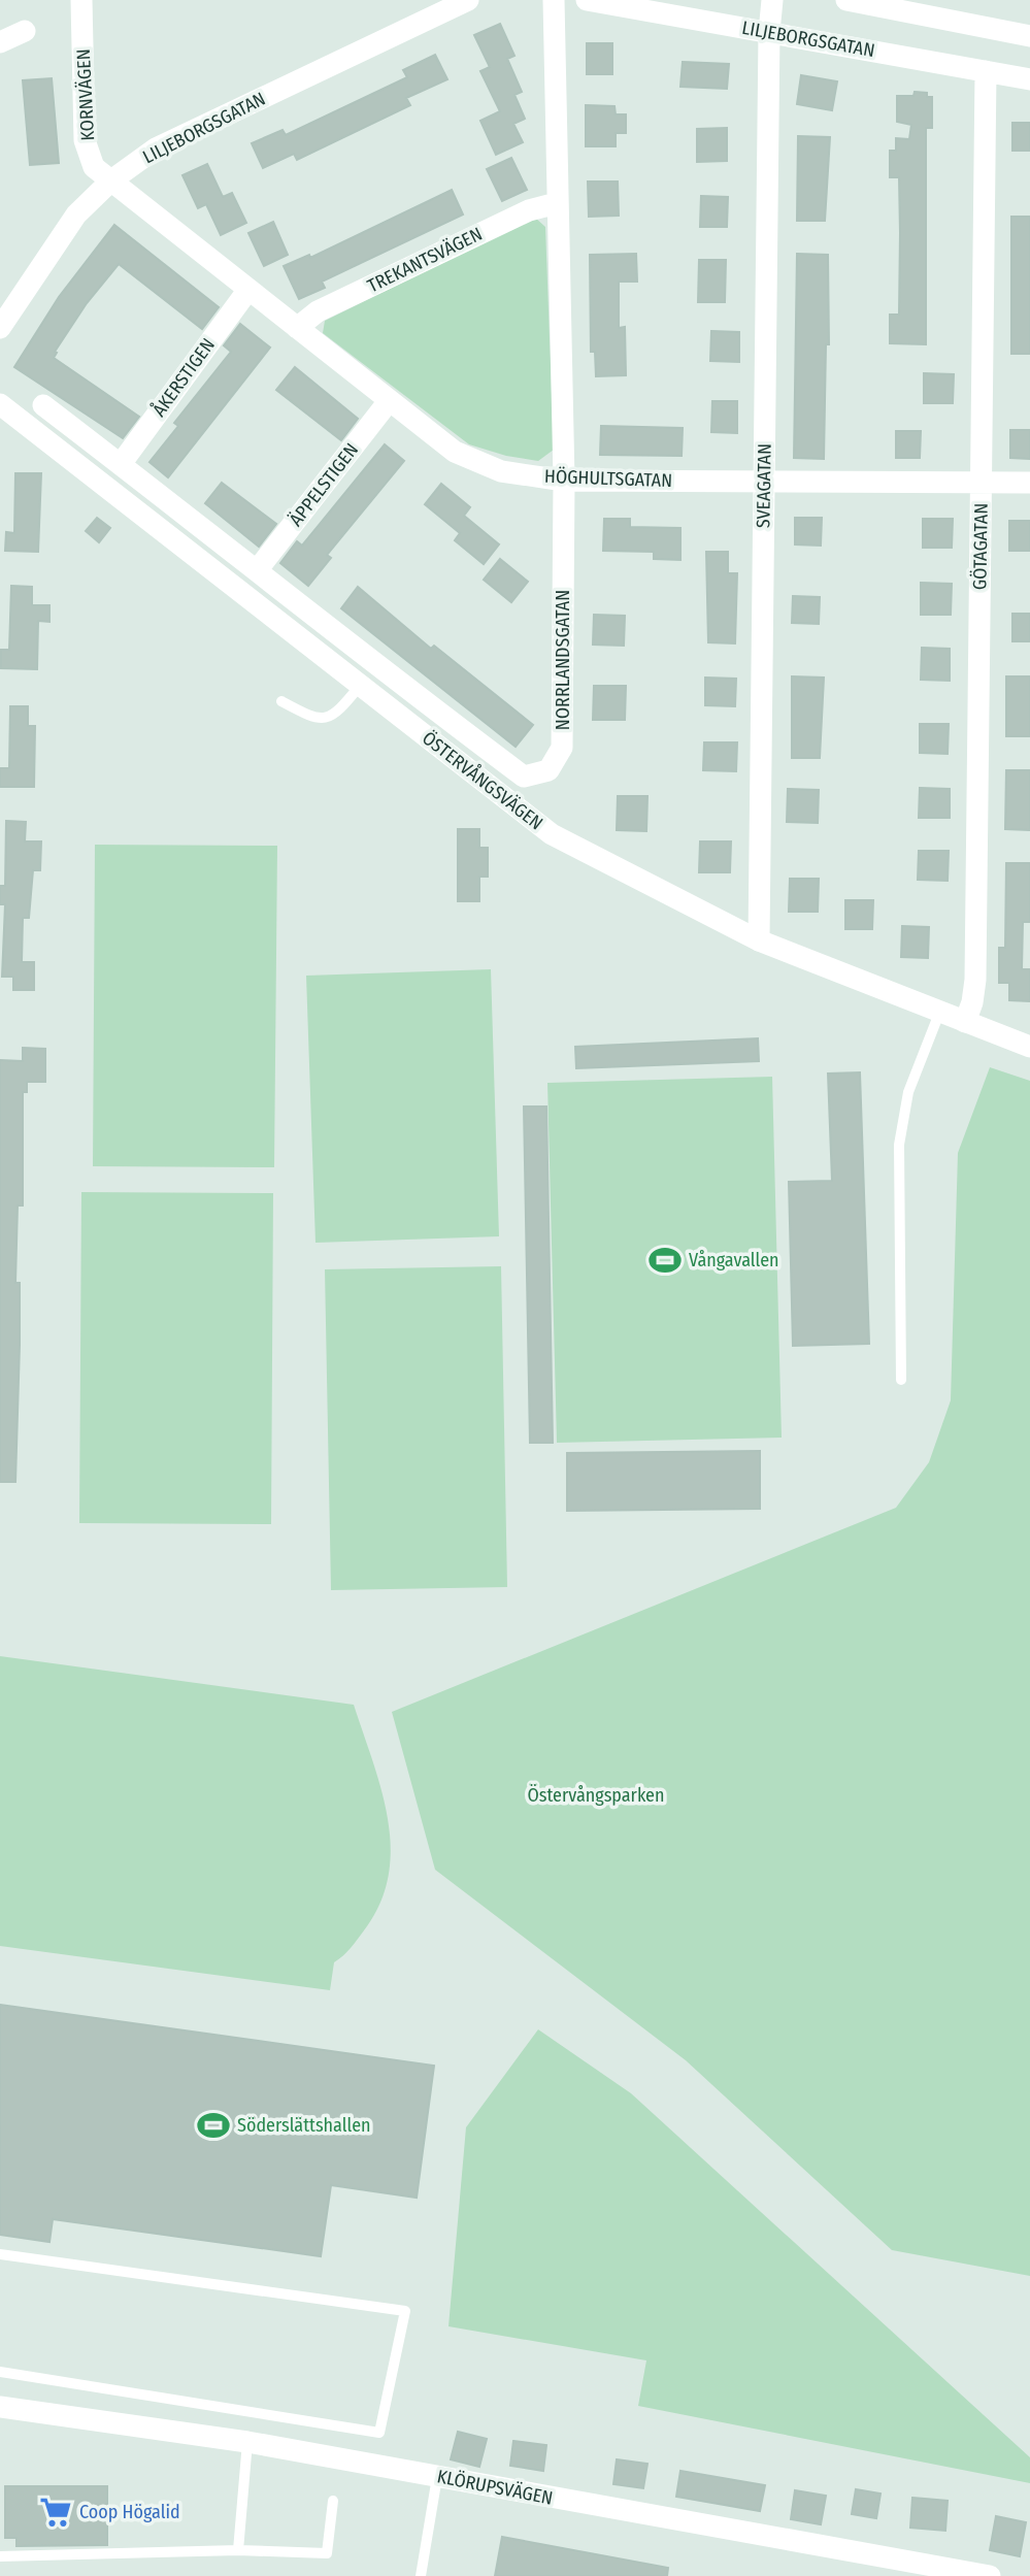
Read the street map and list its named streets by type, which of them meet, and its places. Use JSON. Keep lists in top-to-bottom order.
{
  "streets": {
    "street": [
      "LILJEBORGSGATAN",
      "KORNVÄGEN",
      "TREKANTSVÄGEN",
      "ÅKERSTIGEN",
      "HÖGHULTSGATAN",
      "ÄPPELSTIGEN",
      "SVEAGATAN",
      "GÖTAGATAN",
      "NORRLANDSGATAN",
      "ÖSTERVÅNGSVÄGEN",
      "KLÖRUPSVÄGEN"
    ]
  },
  "crossings": [
    ["LILJEBORGSGATAN", "KORNVÄGEN"],
    ["LILJEBORGSGATAN", "HÖGHULTSGATAN"],
    ["LILJEBORGSGATAN", "SVEAGATAN"],
    ["LILJEBORGSGATAN", "GÖTAGATAN"],
    ["KORNVÄGEN", "HÖGHULTSGATAN"],
    ["TREKANTSVÄGEN", "HÖGHULTSGATAN"],
    ["TREKANTSVÄGEN", "NORRLANDSGATAN"],
    ["ÅKERSTIGEN", "HÖGHULTSGATAN"],
    ["ÅKERSTIGEN", "NORRLANDSGATAN"],
    ["HÖGHULTSGATAN", "ÄPPELSTIGEN"],
    ["HÖGHULTSGATAN", "SVEAGATAN"],
    ["HÖGHULTSGATAN", "GÖTAGATAN"],
    ["HÖGHULTSGATAN", "NORRLANDSGATAN"],
    ["ÄPPELSTIGEN", "NORRLANDSGATAN"],
    ["SVEAGATAN", "ÖSTERVÅNGSVÄGEN"],
    ["GÖTAGATAN", "ÖSTERVÅNGSVÄGEN"]
  ],
  "parks": ["Östervångsparken"],
  "places": {
    "sports": ["Vångavallen", "Söderslättshallen"],
    "supermarket": ["Coop Högalid"]
  }
}
